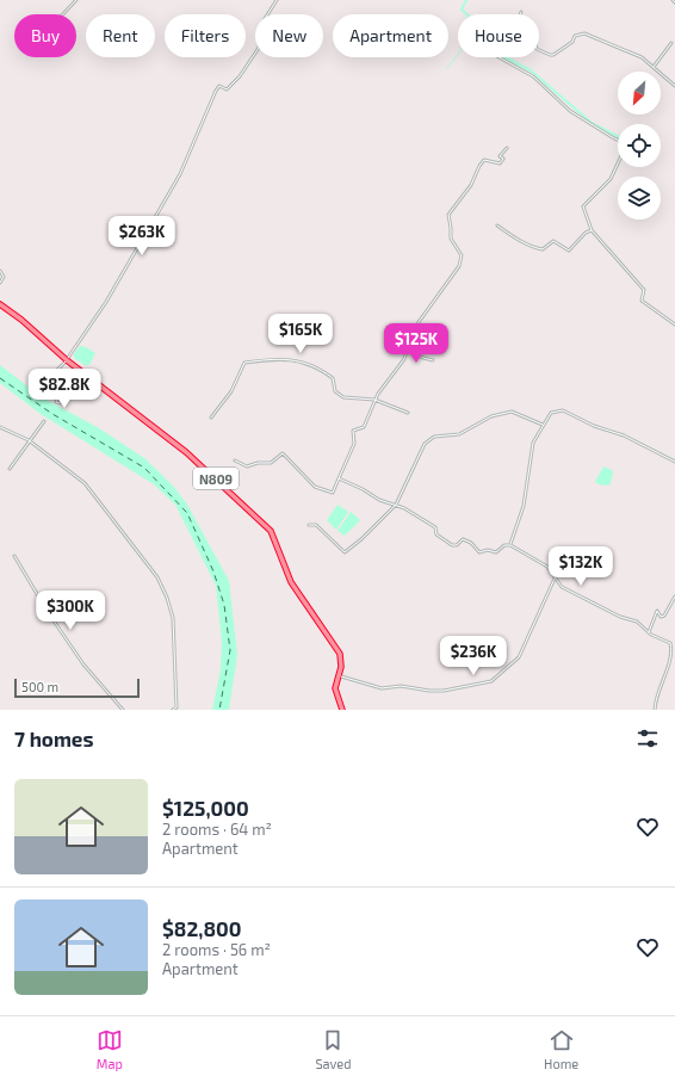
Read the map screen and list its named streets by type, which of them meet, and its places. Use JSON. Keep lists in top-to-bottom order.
{
  "streets": {
    "highway": ["N809"]
  },
  "scale_bar": "500 m",
  "north": "bottom left",
  "page": {
    "chip": [
      "Buy",
      "Rent",
      "Filters",
      "New",
      "Apartment",
      "House"
    ],
    "price": [
      "$263K",
      "$165K",
      "$125K",
      "$82.8K",
      "$132K",
      "$300K",
      "$236K"
    ],
    "scale": "500 m",
    "heading": "7 homes",
    "list": [
      {
        "name": "$125,000",
        "note": "2 rooms · 64 m² · Apartment"
      },
      {
        "name": "$82,800",
        "note": "2 rooms · 56 m² · Apartment"
      }
    ],
    "tabs": ["Map", "Saved", "Home"]
  }
}
